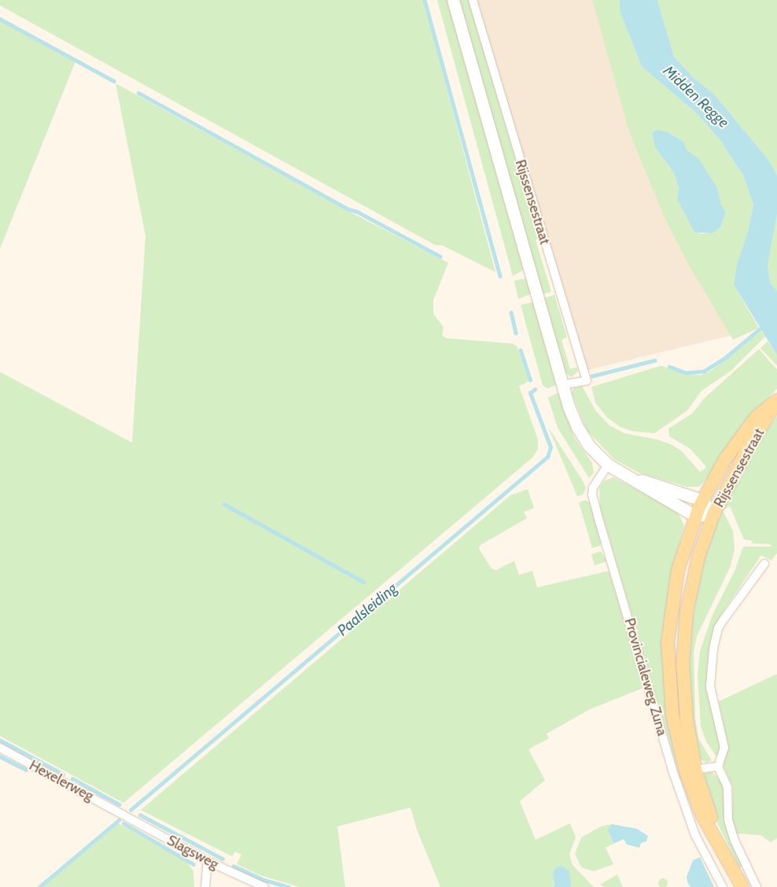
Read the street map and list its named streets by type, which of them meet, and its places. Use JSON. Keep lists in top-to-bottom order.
{
  "streets": {
    "main road": ["Rijssensestraat", "Provincialeweg Zuna"],
    "street": ["Hexelerweg", "Slagsweg"]
  },
  "crossings": [
    ["Rijssensestraat", "Provincialeweg Zuna"],
    ["Hexelerweg", "Slagsweg"]
  ],
  "water": ["Midden Regge", "Paalsleiding"]
}
